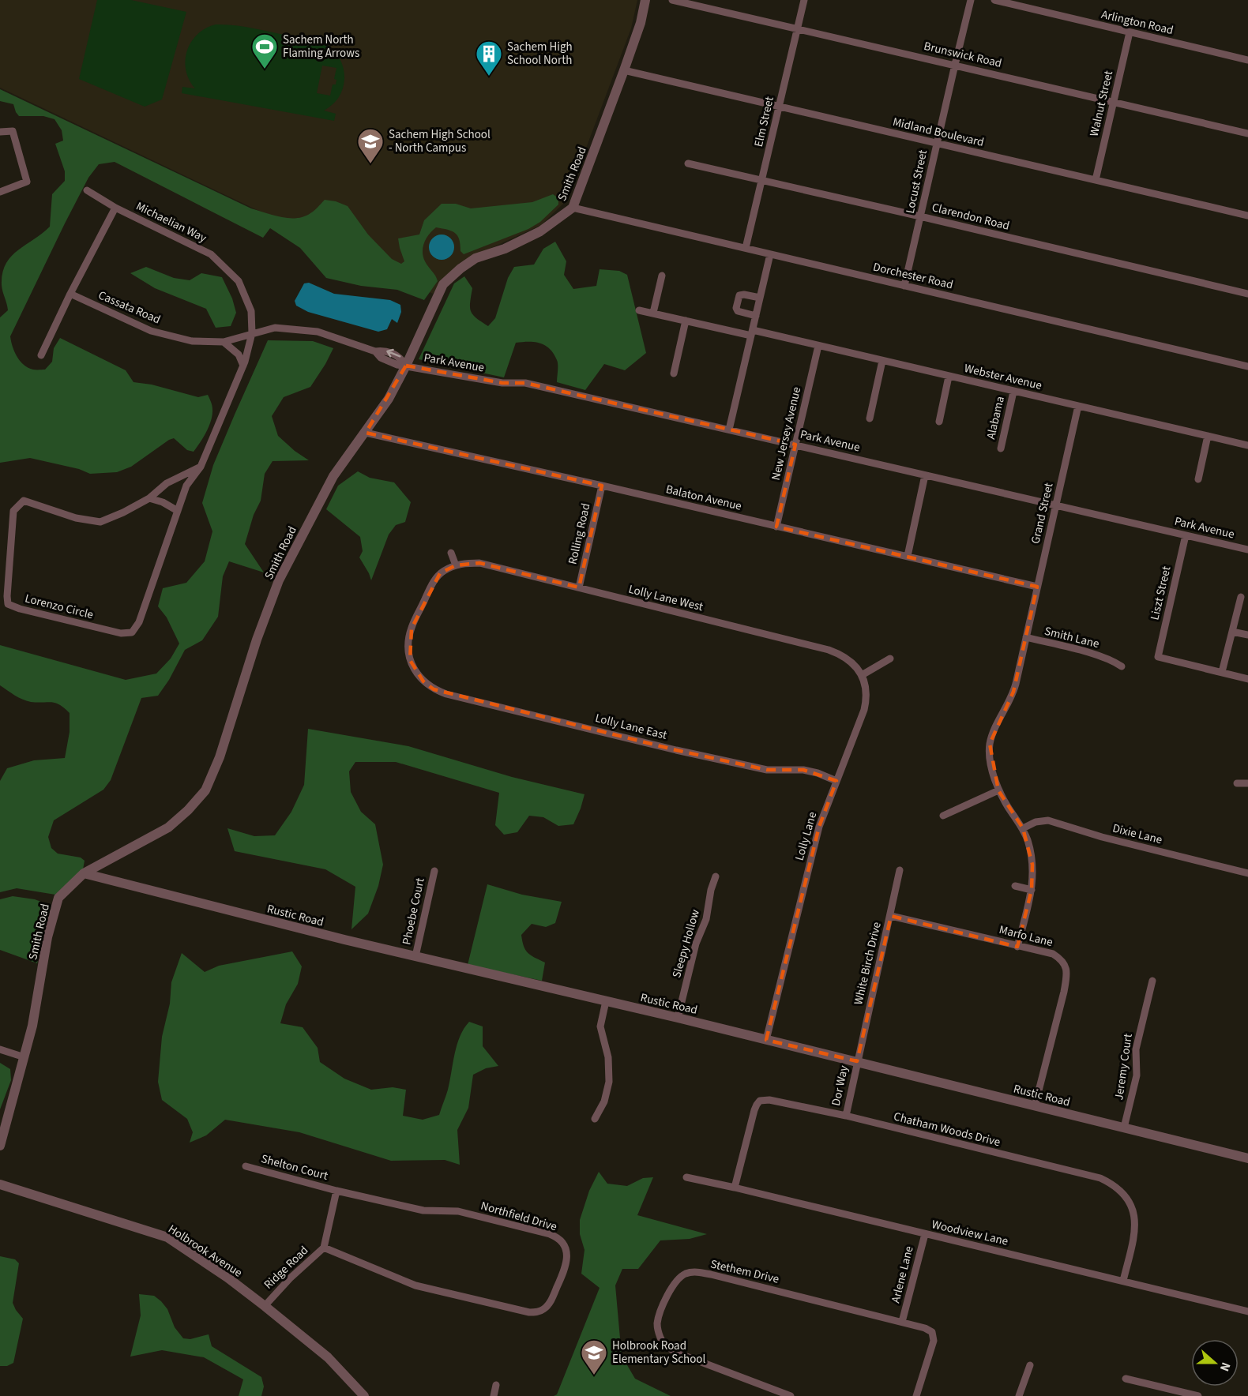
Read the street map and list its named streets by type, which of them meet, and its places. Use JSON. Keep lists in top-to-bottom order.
{
  "streets": {
    "street": [
      "Arlington Road",
      "Brunswick Road",
      "Walnut Street",
      "Elm Street",
      "Midland Boulevard",
      "Smith Road",
      "Locust Street",
      "Clarendon Road",
      "Michaelian Way",
      "Dorchester Road",
      "Cassata Road",
      "Park Avenue",
      "Webster Avenue",
      "Alabama",
      "New Jersey Avenue",
      "Balaton Avenue",
      "Grand Street",
      "Rolling Road",
      "Liszt Street",
      "Lolly Lane West",
      "Lorenzo Circle",
      "Smith Lane",
      "Lolly Lane East",
      "Dixie Lane",
      "Lolly Lane",
      "Phoebe Court",
      "Rustic Road",
      "Marfo Lane",
      "Sleepy Hollow",
      "White Birch Drive",
      "Jeremy Court",
      "Dor Way",
      "Chatham Woods Drive",
      "Shelton Court",
      "Northfield Drive",
      "Woodview Lane",
      "Holbrook Avenue",
      "Ridge Road",
      "Stethem Drive",
      "Arlene Lane"
    ]
  },
  "crossings": [
    ["Arlington Road", "Walnut Street"],
    ["Brunswick Road", "Walnut Street"],
    ["Brunswick Road", "Elm Street"],
    ["Brunswick Road", "Locust Street"],
    ["Walnut Street", "Midland Boulevard"],
    ["Elm Street", "Midland Boulevard"],
    ["Elm Street", "Clarendon Road"],
    ["Elm Street", "Dorchester Road"],
    ["Midland Boulevard", "Smith Road"],
    ["Midland Boulevard", "Locust Street"],
    ["Smith Road", "Dorchester Road"],
    ["Smith Road", "Cassata Road"],
    ["Smith Road", "Park Avenue"],
    ["Smith Road", "Balaton Avenue"],
    ["Smith Road", "Rustic Road"],
    ["Locust Street", "Clarendon Road"],
    ["Locust Street", "Dorchester Road"],
    ["Michaelian Way", "Cassata Road"],
    ["Michaelian Way", "Lorenzo Circle"],
    ["Cassata Road", "Park Avenue"],
    ["Cassata Road", "Lorenzo Circle"],
    ["Park Avenue", "New Jersey Avenue"],
    ["Park Avenue", "Grand Street"],
    ["Park Avenue", "Liszt Street"],
    ["Webster Avenue", "Alabama"],
    ["Webster Avenue", "New Jersey Avenue"],
    ["Webster Avenue", "Grand Street"],
    ["New Jersey Avenue", "Balaton Avenue"],
    ["Balaton Avenue", "Grand Street"],
    ["Balaton Avenue", "Rolling Road"],
    ["Grand Street", "Smith Lane"],
    ["Rolling Road", "Lolly Lane West"],
    ["Lolly Lane West", "Lolly Lane East"],
    ["Lolly Lane West", "Lolly Lane"],
    ["Lolly Lane East", "Lolly Lane"],
    ["Lolly Lane", "Rustic Road"],
    ["Phoebe Court", "Rustic Road"],
    ["Rustic Road", "Marfo Lane"],
    ["Rustic Road", "Sleepy Hollow"],
    ["Rustic Road", "White Birch Drive"],
    ["Rustic Road", "Jeremy Court"],
    ["Rustic Road", "Dor Way"],
    ["Marfo Lane", "White Birch Drive"],
    ["White Birch Drive", "Dor Way"],
    ["Dor Way", "Chatham Woods Drive"],
    ["Chatham Woods Drive", "Woodview Lane"],
    ["Shelton Court", "Northfield Drive"],
    ["Shelton Court", "Ridge Road"],
    ["Northfield Drive", "Ridge Road"],
    ["Woodview Lane", "Arlene Lane"],
    ["Holbrook Avenue", "Ridge Road"],
    ["Stethem Drive", "Arlene Lane"]
  ],
  "places": {
    "sports": ["Sachem North Flaming Arrows"],
    "building": ["Sachem High School North"],
    "school or university": ["Sachem High School - North Campus", "Holbrook Road Elementary School"]
  },
  "north": "right"
}
